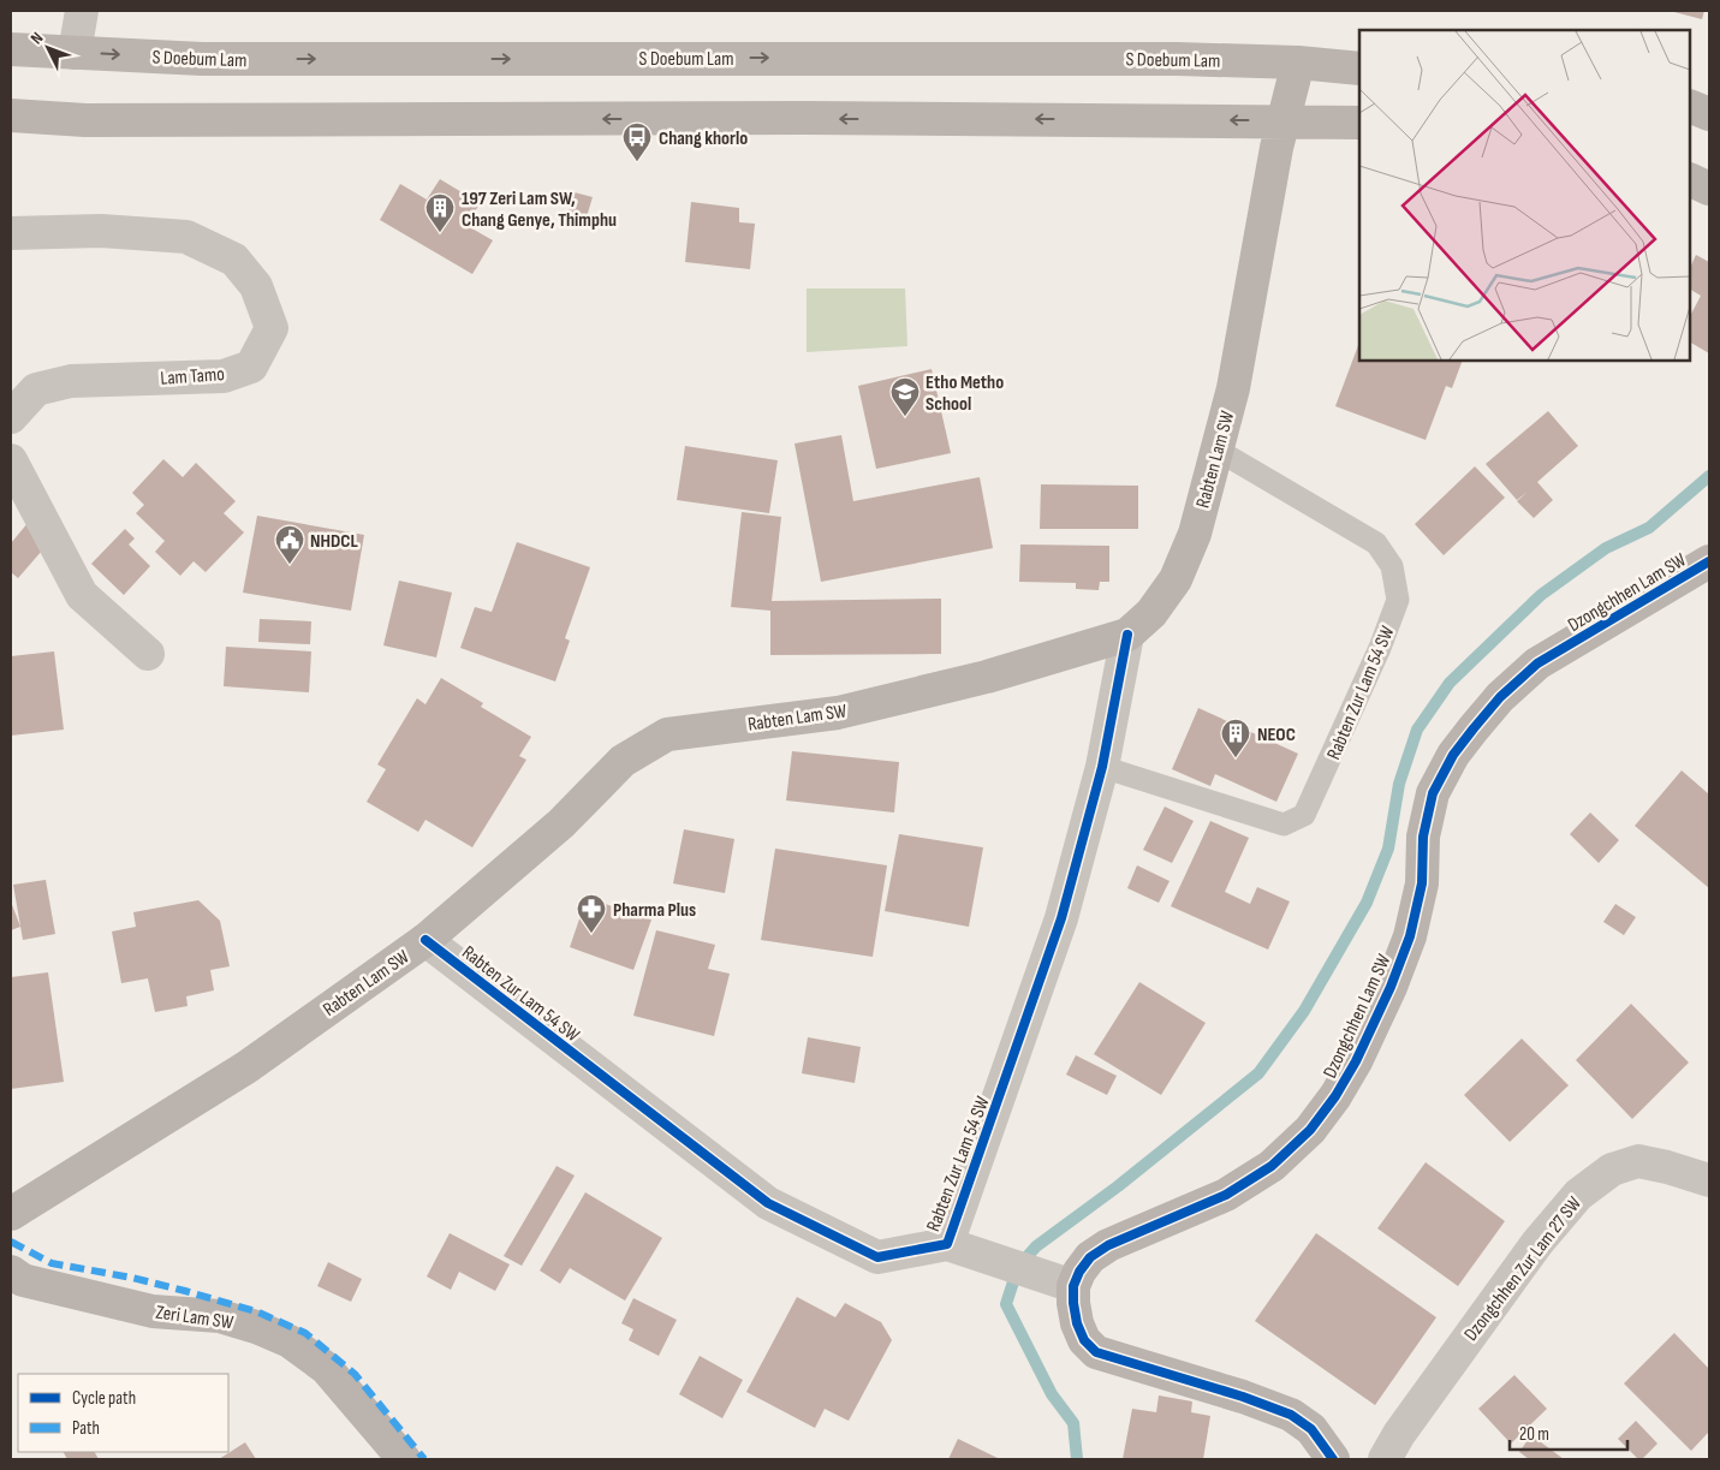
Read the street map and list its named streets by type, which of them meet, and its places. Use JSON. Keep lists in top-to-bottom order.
{
  "streets": {
    "main road": [
      "S Doebum Lam",
      "Rabten Lam SW",
      "Dzongchhen Lam SW",
      "Zeri Lam SW"
    ],
    "street": ["Lam Tamo", "Rabten Zur Lam 54 SW", "Dzongchhen Zur Lam 27 SW"]
  },
  "crossings": [
    ["S Doebum Lam", "Rabten Lam SW"],
    ["Rabten Lam SW", "Rabten Zur Lam 54 SW"]
  ],
  "places": {
    "bus stop": ["Chang khorlo"],
    "building": ["197 Zeri Lam SW, Chang Genye, Thimphu", "NEOC"],
    "school or university": ["Etho Metho School"],
    "public building": ["NHDCL"],
    "pharmacy": ["Pharma Plus"]
  },
  "legend": ["Cycle path", "Path"],
  "scale_bar": "20 m",
  "north": "top left"
}
